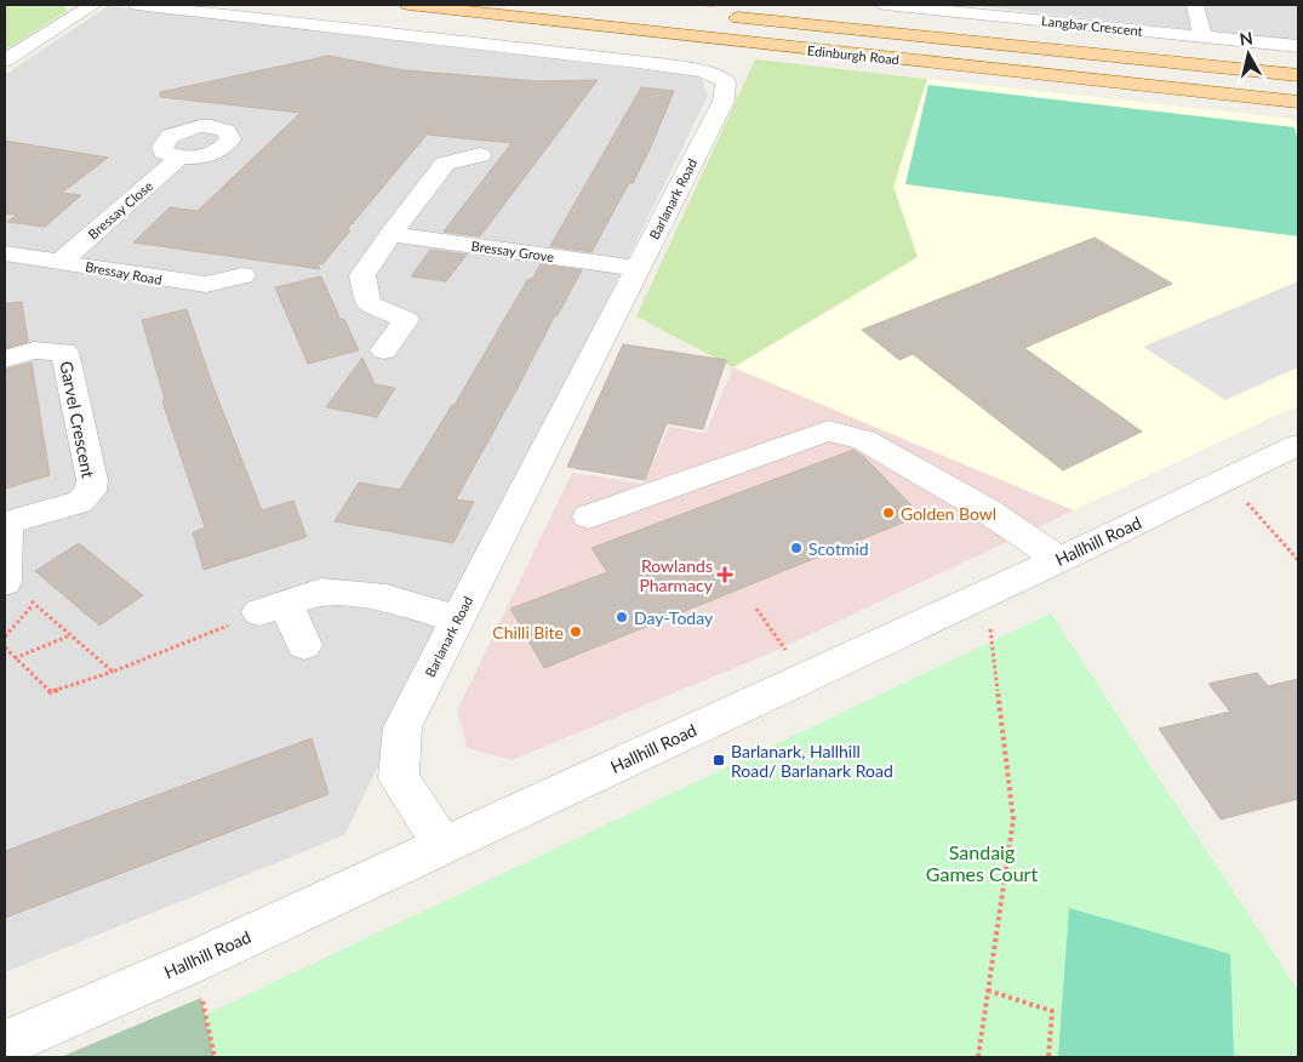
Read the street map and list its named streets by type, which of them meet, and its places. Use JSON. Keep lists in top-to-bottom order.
{
  "streets": {
    "main road": ["Edinburgh Road"],
    "street": [
      "Langbar Crescent",
      "Barlanark Road",
      "Bressay Close",
      "Bressay Grove",
      "Bressay Road",
      "Garvel Crescent",
      "Hallhill Road"
    ]
  },
  "crossings": [
    ["Barlanark Road", "Bressay Grove"],
    ["Barlanark Road", "Hallhill Road"],
    ["Bressay Close", "Bressay Road"]
  ],
  "parks": ["Sandaig Games Court"],
  "places": {
    "other": [
      "Golden Bowl",
      "Scotmid",
      "Day-Today",
      "Chilli Bite"
    ],
    "health": ["Rowlands Pharmacy"],
    "transit": ["Barlanark, Hallhill Road/ Barlanark Road"]
  },
  "north": "top"
}
